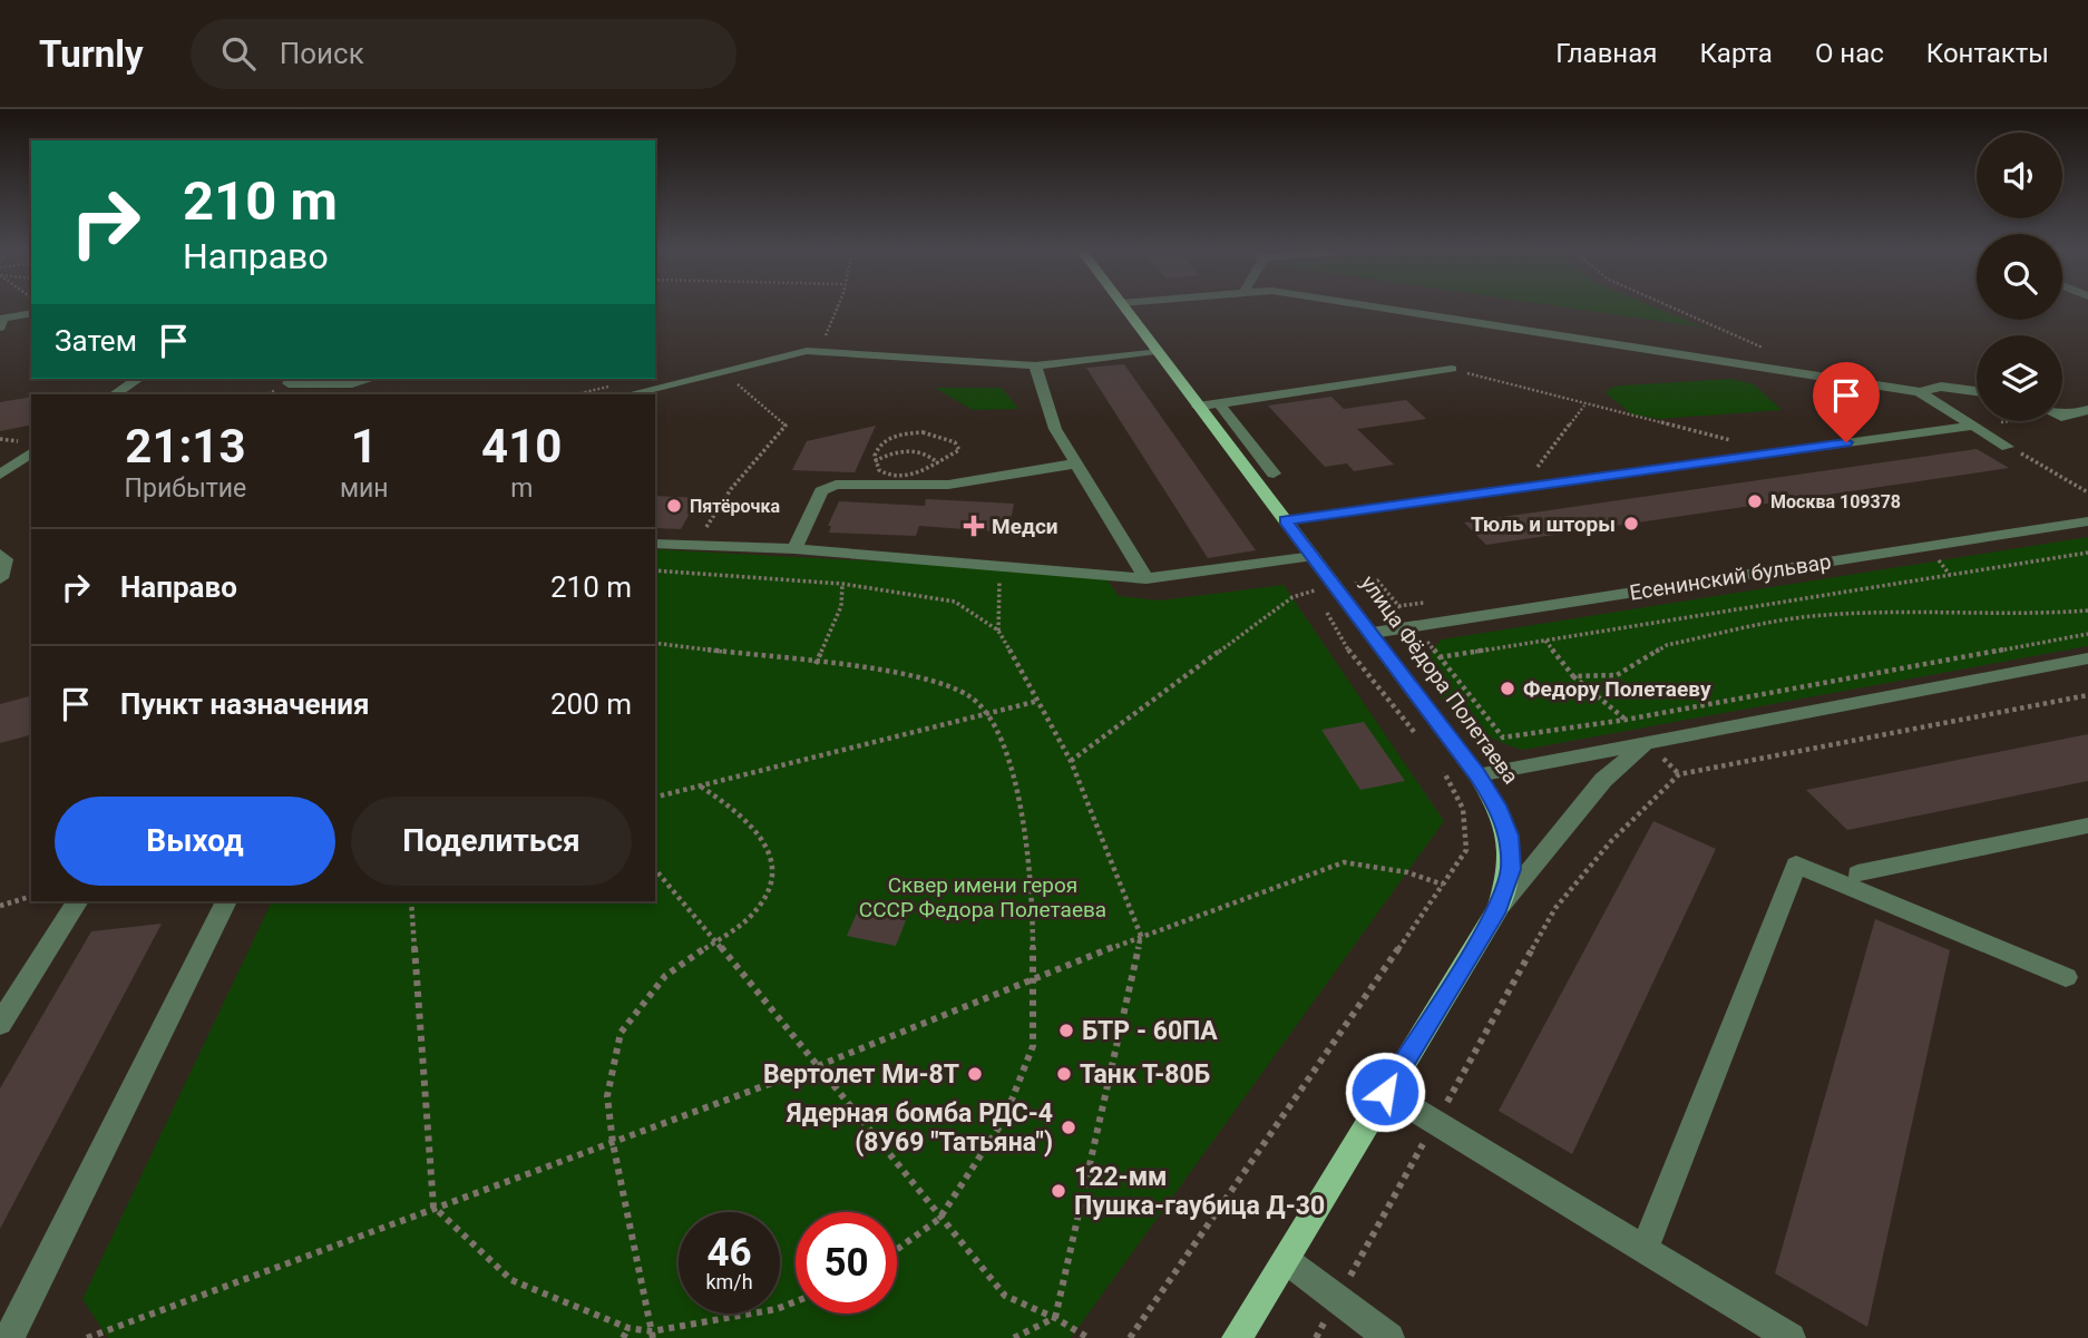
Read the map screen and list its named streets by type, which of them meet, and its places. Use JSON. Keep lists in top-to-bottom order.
{
  "streets": {
    "main road": ["улица Фёдора Полетаева"],
    "street": ["Есенинский бульвар"]
  },
  "crossings": [
    ["Есенинский бульвар", "улица Фёдора Полетаева"]
  ],
  "parks": ["Сквер имени героя СССР Федора Полетаева"],
  "places": {
    "other": [
      "Москва 109378",
      "Пятёрочка",
      "Тюль и шторы",
      "Федору Полетаеву",
      "БТР - 60ПА",
      "Вертолет Ми-8Т",
      "Танк Т-80Б",
      "Ядерная бомба РДС-4 (8У69 \"Татьяна\")",
      "122-мм Пушка-гаубица Д-30"
    ],
    "health": ["Медси"]
  },
  "page": {
    "header": "Turnly",
    "search": "Поиск",
    "nav": [
      "Главная",
      "Карта",
      "О нас",
      "Контакты"
    ],
    "turn": ["210 m", "Направо"],
    "then": "Затем",
    "eta": [
      "21:13",
      "Прибытие",
      "1",
      "мин",
      "410",
      "m"
    ],
    "list": [
      {
        "name": "Направо",
        "value": "210 m"
      },
      {
        "name": "Пункт назначения",
        "value": "200 m"
      }
    ],
    "buttons": ["Выход", "Поделиться"],
    "speed": "46 km/h",
    "limit": "50"
  }
}
